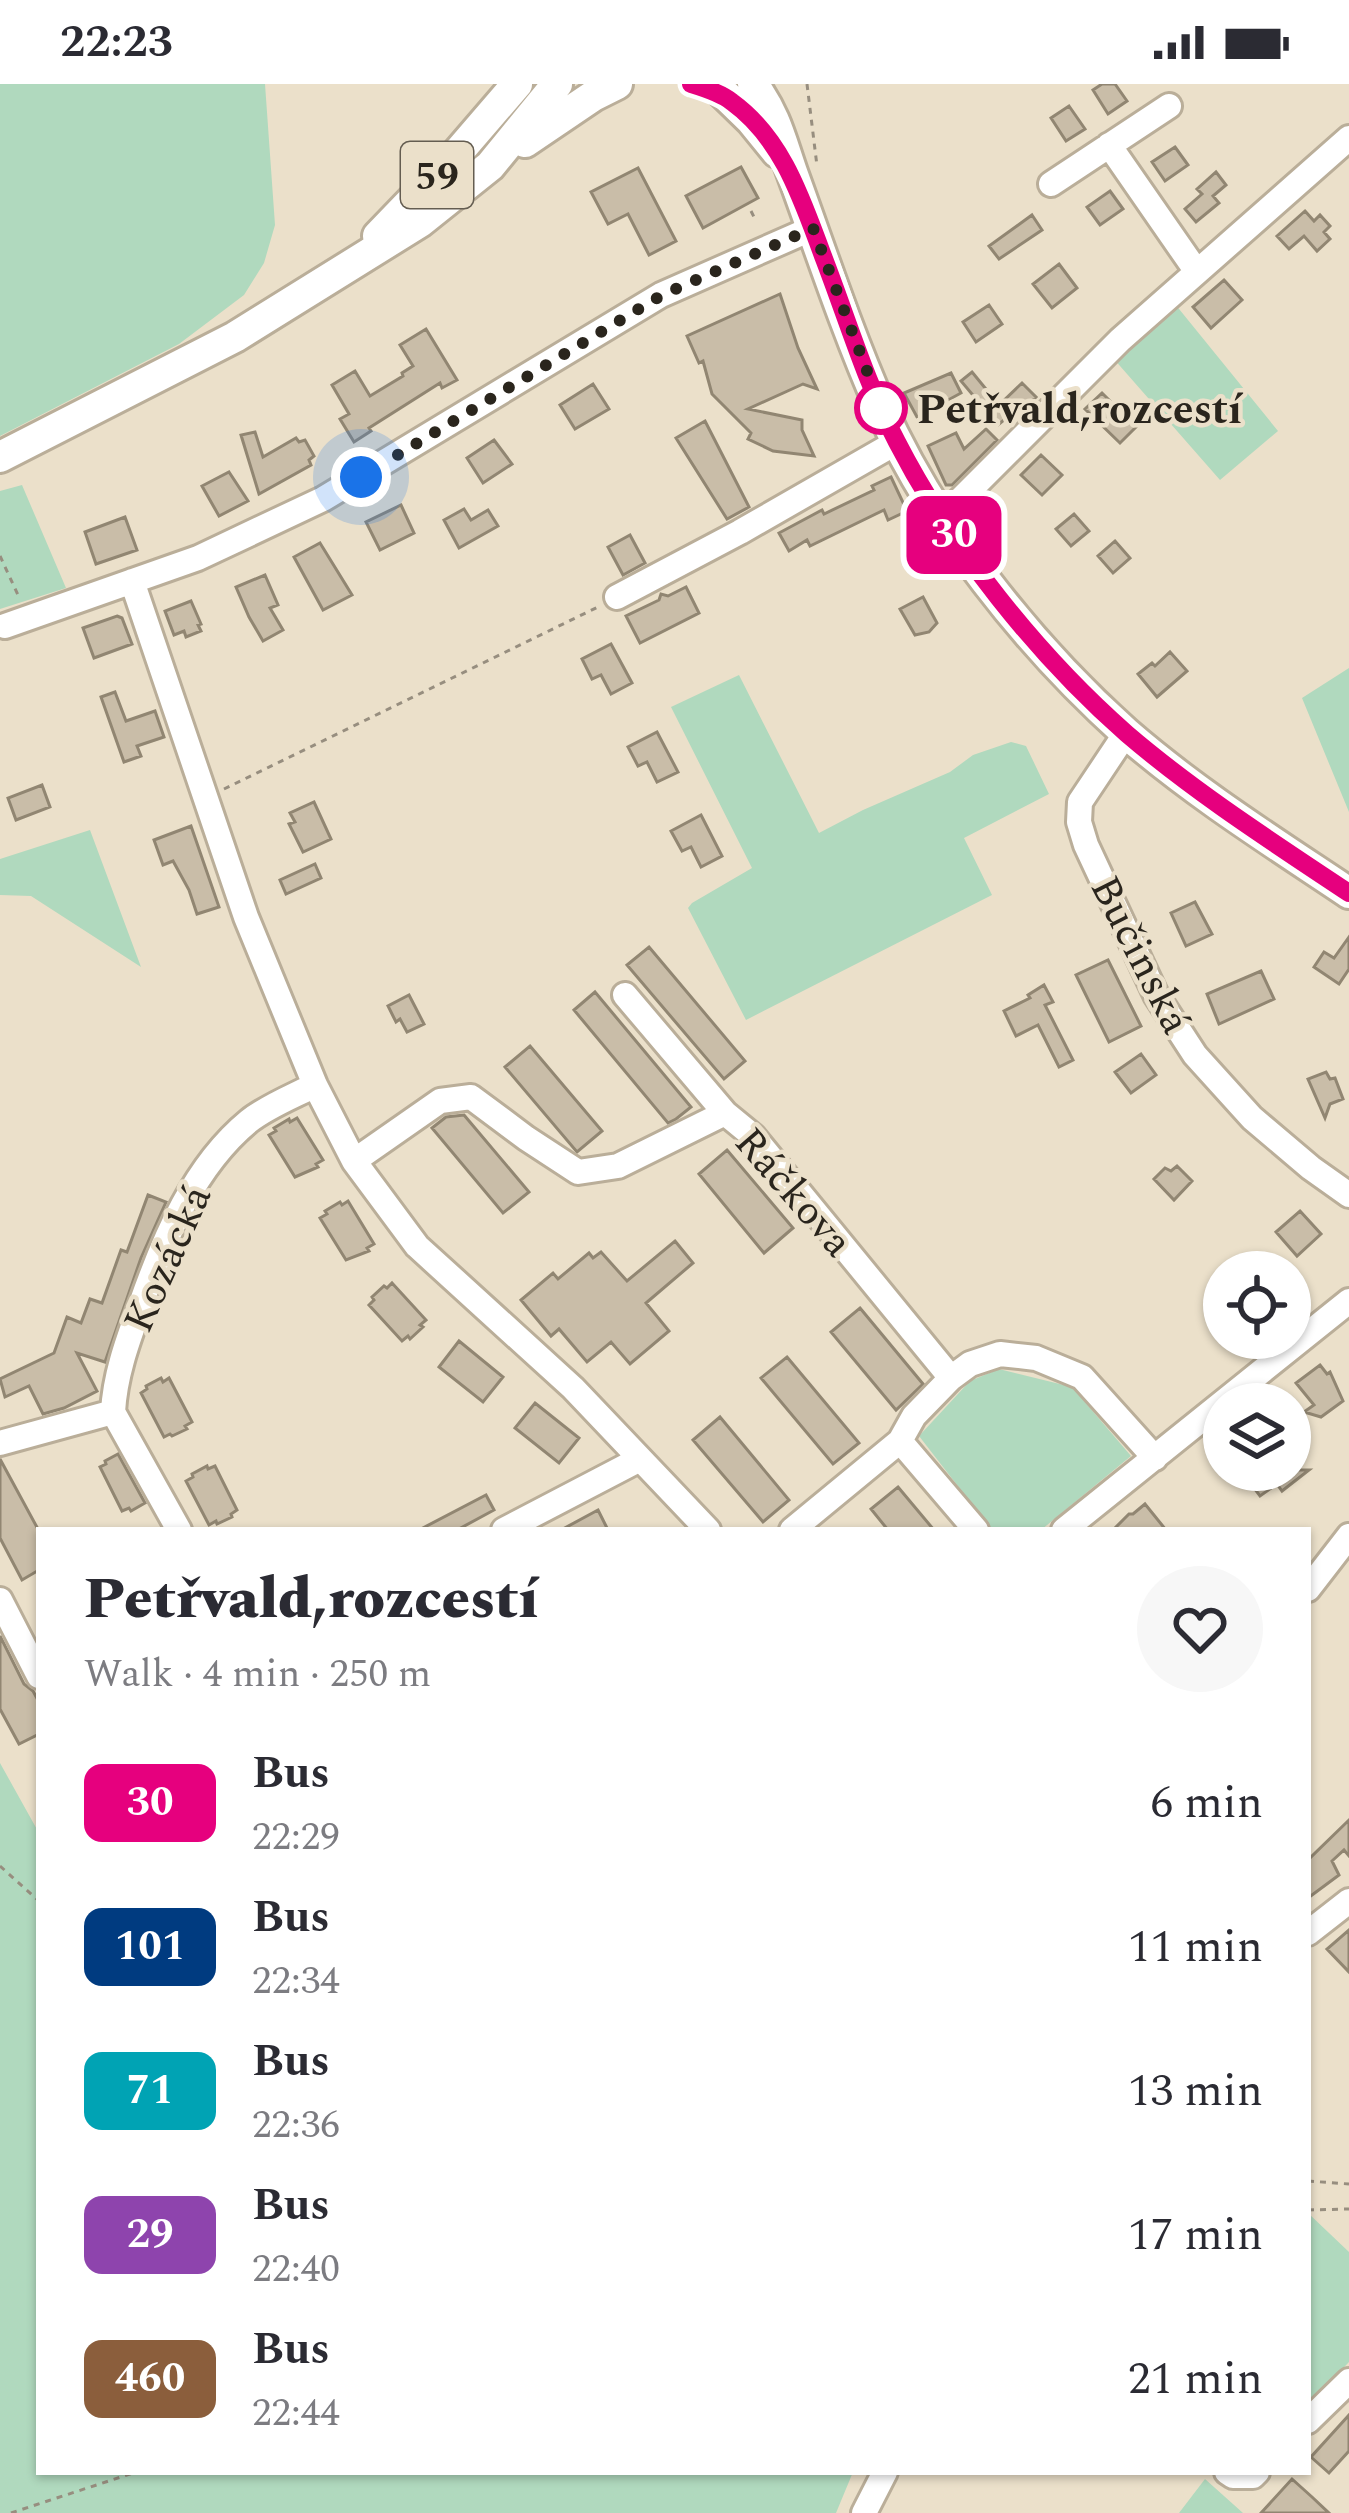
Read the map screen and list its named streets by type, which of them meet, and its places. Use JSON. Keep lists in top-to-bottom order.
{
  "streets": {
    "main road": ["59"],
    "street": ["Bučinská", "Ráčkova", "Kozácká"]
  },
  "places": ["Petřvald,rozcestí"],
  "lines": ["bus line 30"],
  "page": {
    "status": "22:23",
    "on_map": "30",
    "heading": ["Petřvald,rozcestí", "Walk · 4 min · 250 m"],
    "list": [
      {
        "mark": "30",
        "name": "Bus",
        "note": "22:29",
        "value": "6 min"
      },
      {
        "mark": "101",
        "name": "Bus",
        "note": "22:34",
        "value": "11 min"
      },
      {
        "mark": "71",
        "name": "Bus",
        "note": "22:36",
        "value": "13 min"
      },
      {
        "mark": "29",
        "name": "Bus",
        "note": "22:40",
        "value": "17 min"
      },
      {
        "mark": "460",
        "name": "Bus",
        "note": "22:44",
        "value": "21 min"
      }
    ]
  }
}
